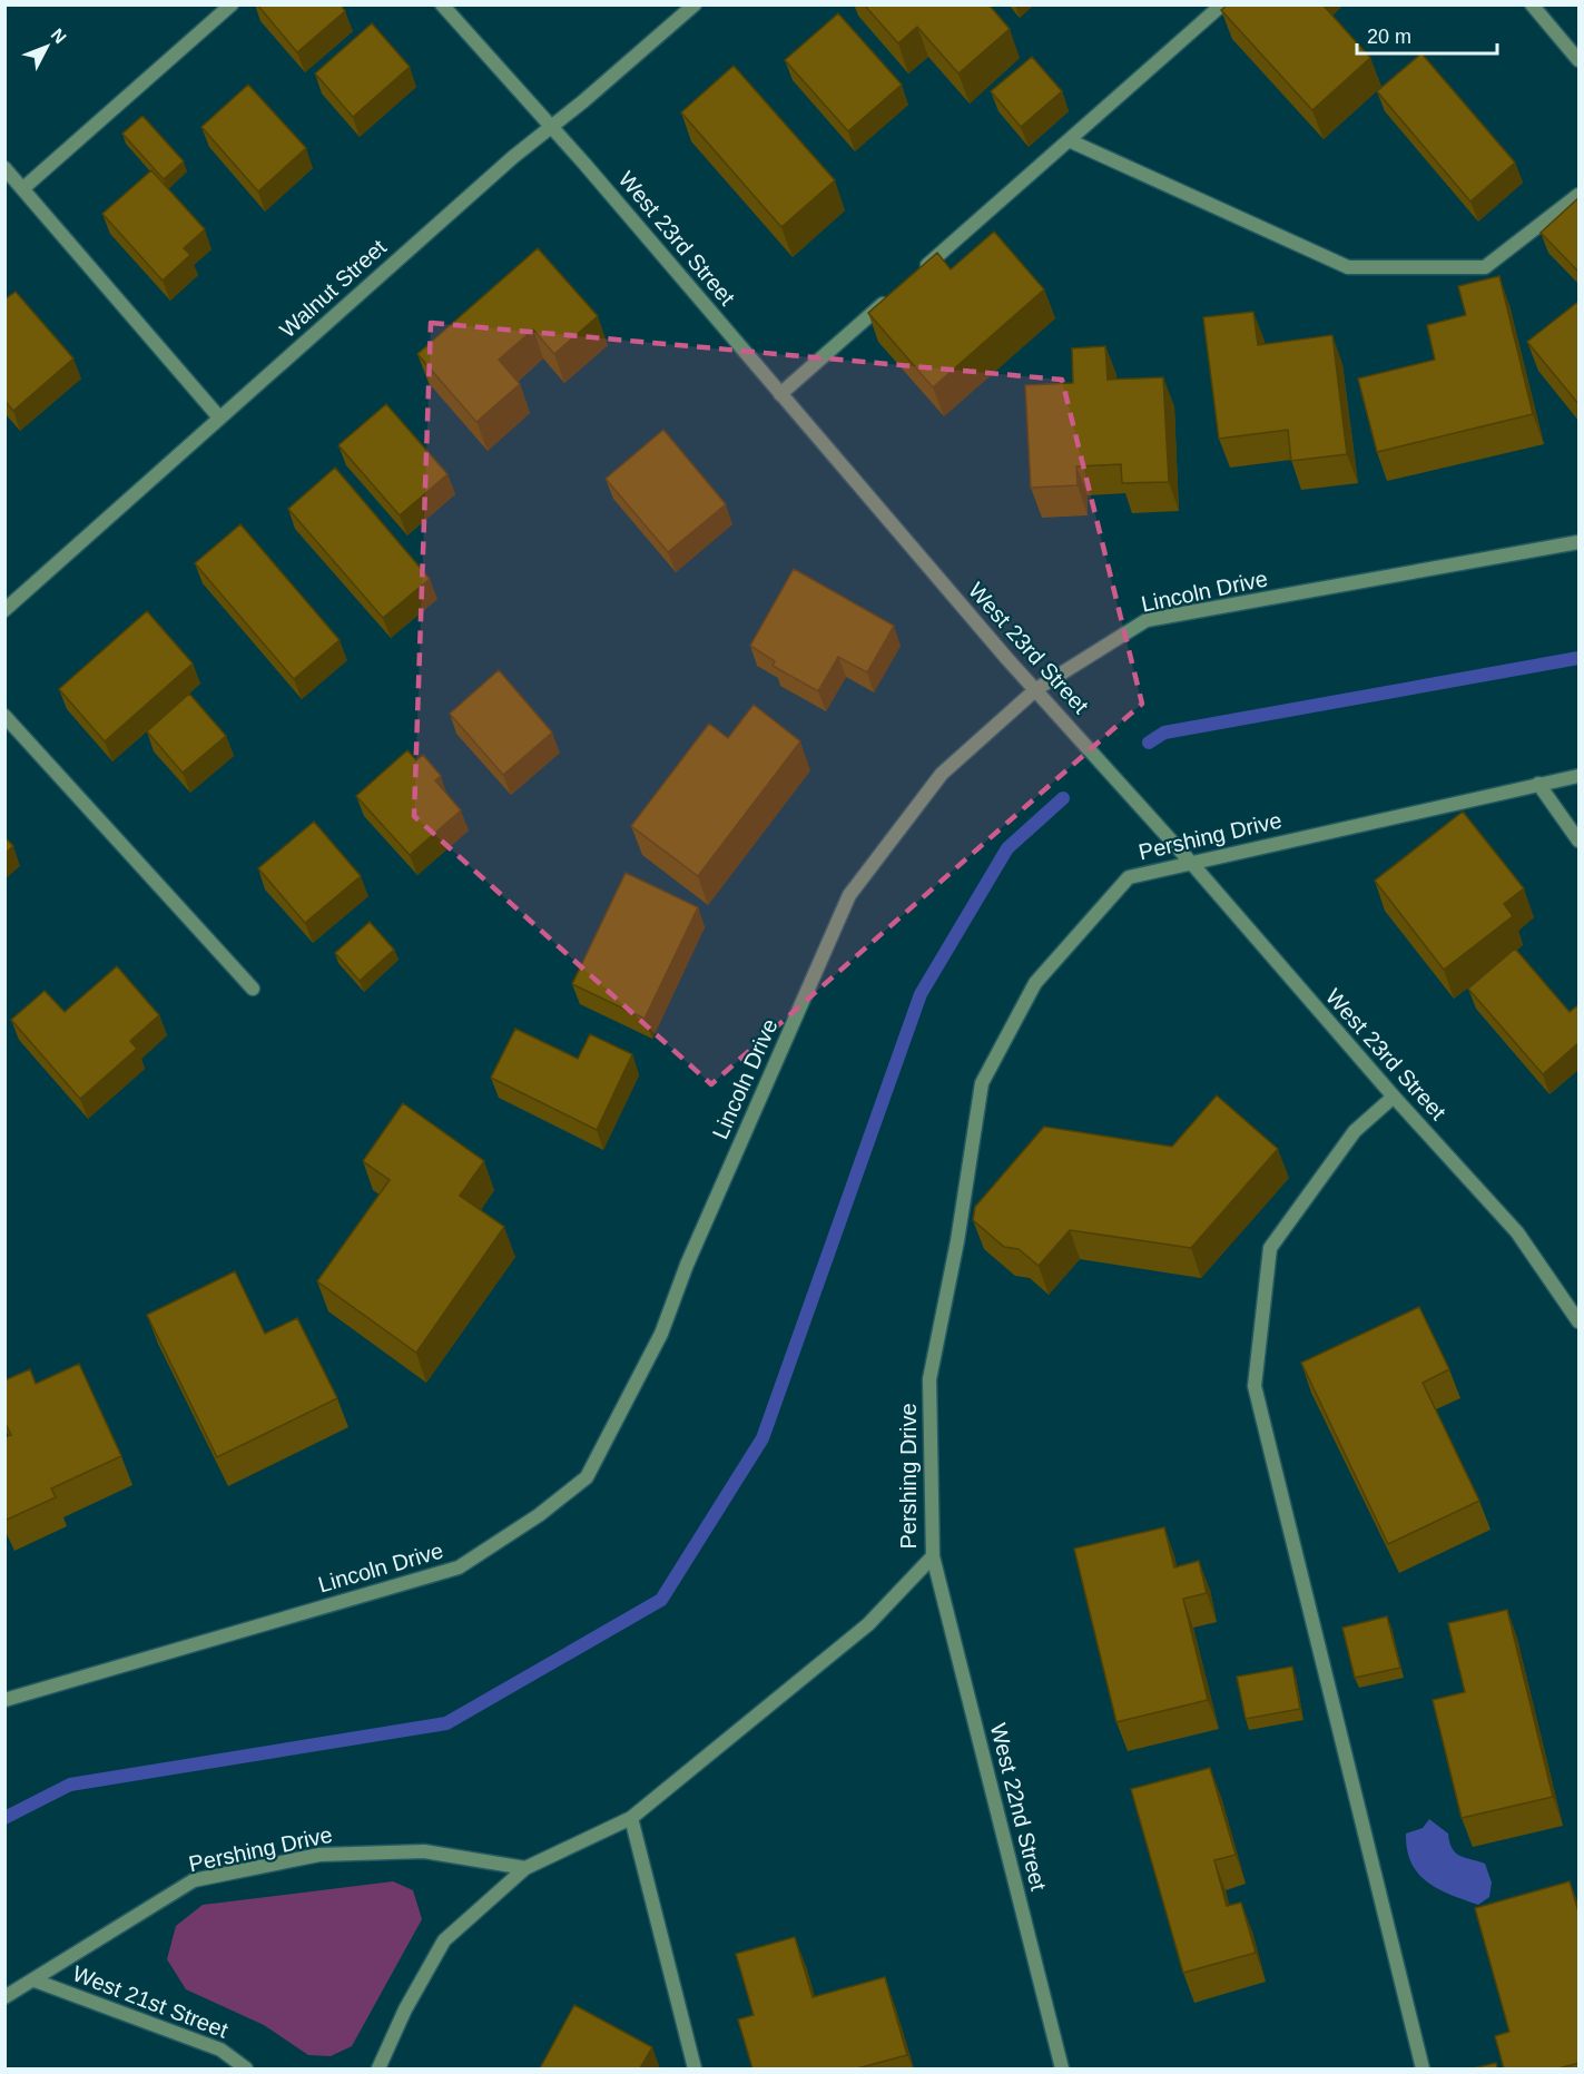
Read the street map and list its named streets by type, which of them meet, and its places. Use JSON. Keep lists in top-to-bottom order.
{
  "streets": {
    "street": [
      "West 23rd Street",
      "Walnut Street",
      "Lincoln Drive",
      "Pershing Drive",
      "West 22nd Street",
      "West 21st Street"
    ]
  },
  "crossings": [
    ["West 23rd Street", "Walnut Street"],
    ["West 23rd Street", "Lincoln Drive"],
    ["West 23rd Street", "Pershing Drive"],
    ["Pershing Drive", "West 22nd Street"],
    ["Pershing Drive", "West 21st Street"]
  ],
  "scale_bar": "20 m",
  "north": "top right"
}
